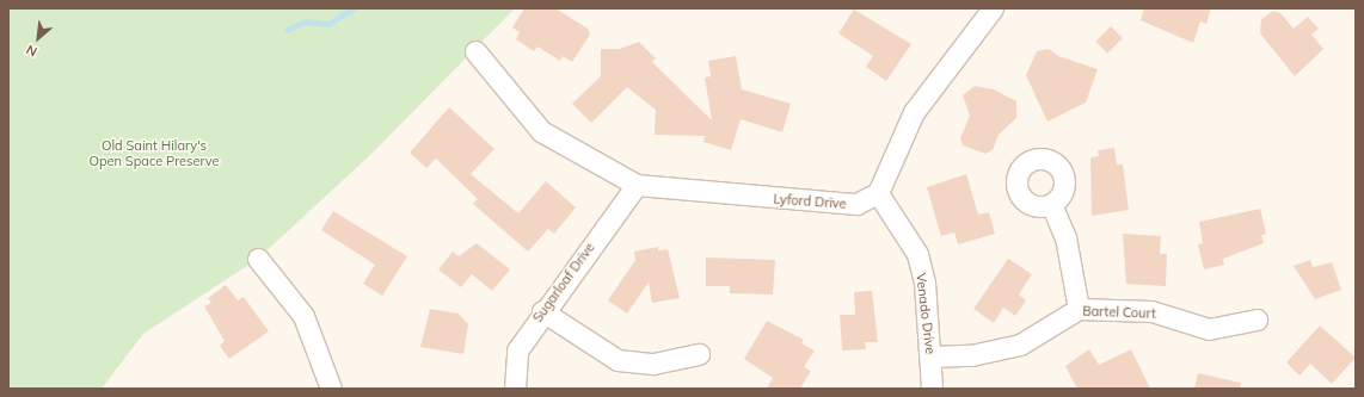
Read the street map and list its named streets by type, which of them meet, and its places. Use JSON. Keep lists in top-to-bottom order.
{
  "streets": {
    "street": [
      "Lyford Drive",
      "Sugarloaf Drive",
      "Bartel Court",
      "Venado Drive"
    ]
  },
  "crossings": [
    ["Lyford Drive", "Sugarloaf Drive"],
    ["Lyford Drive", "Venado Drive"],
    ["Bartel Court", "Venado Drive"]
  ],
  "parks": ["Old Saint Hilary's Open Space Preserve"],
  "north": "bottom left"
}
